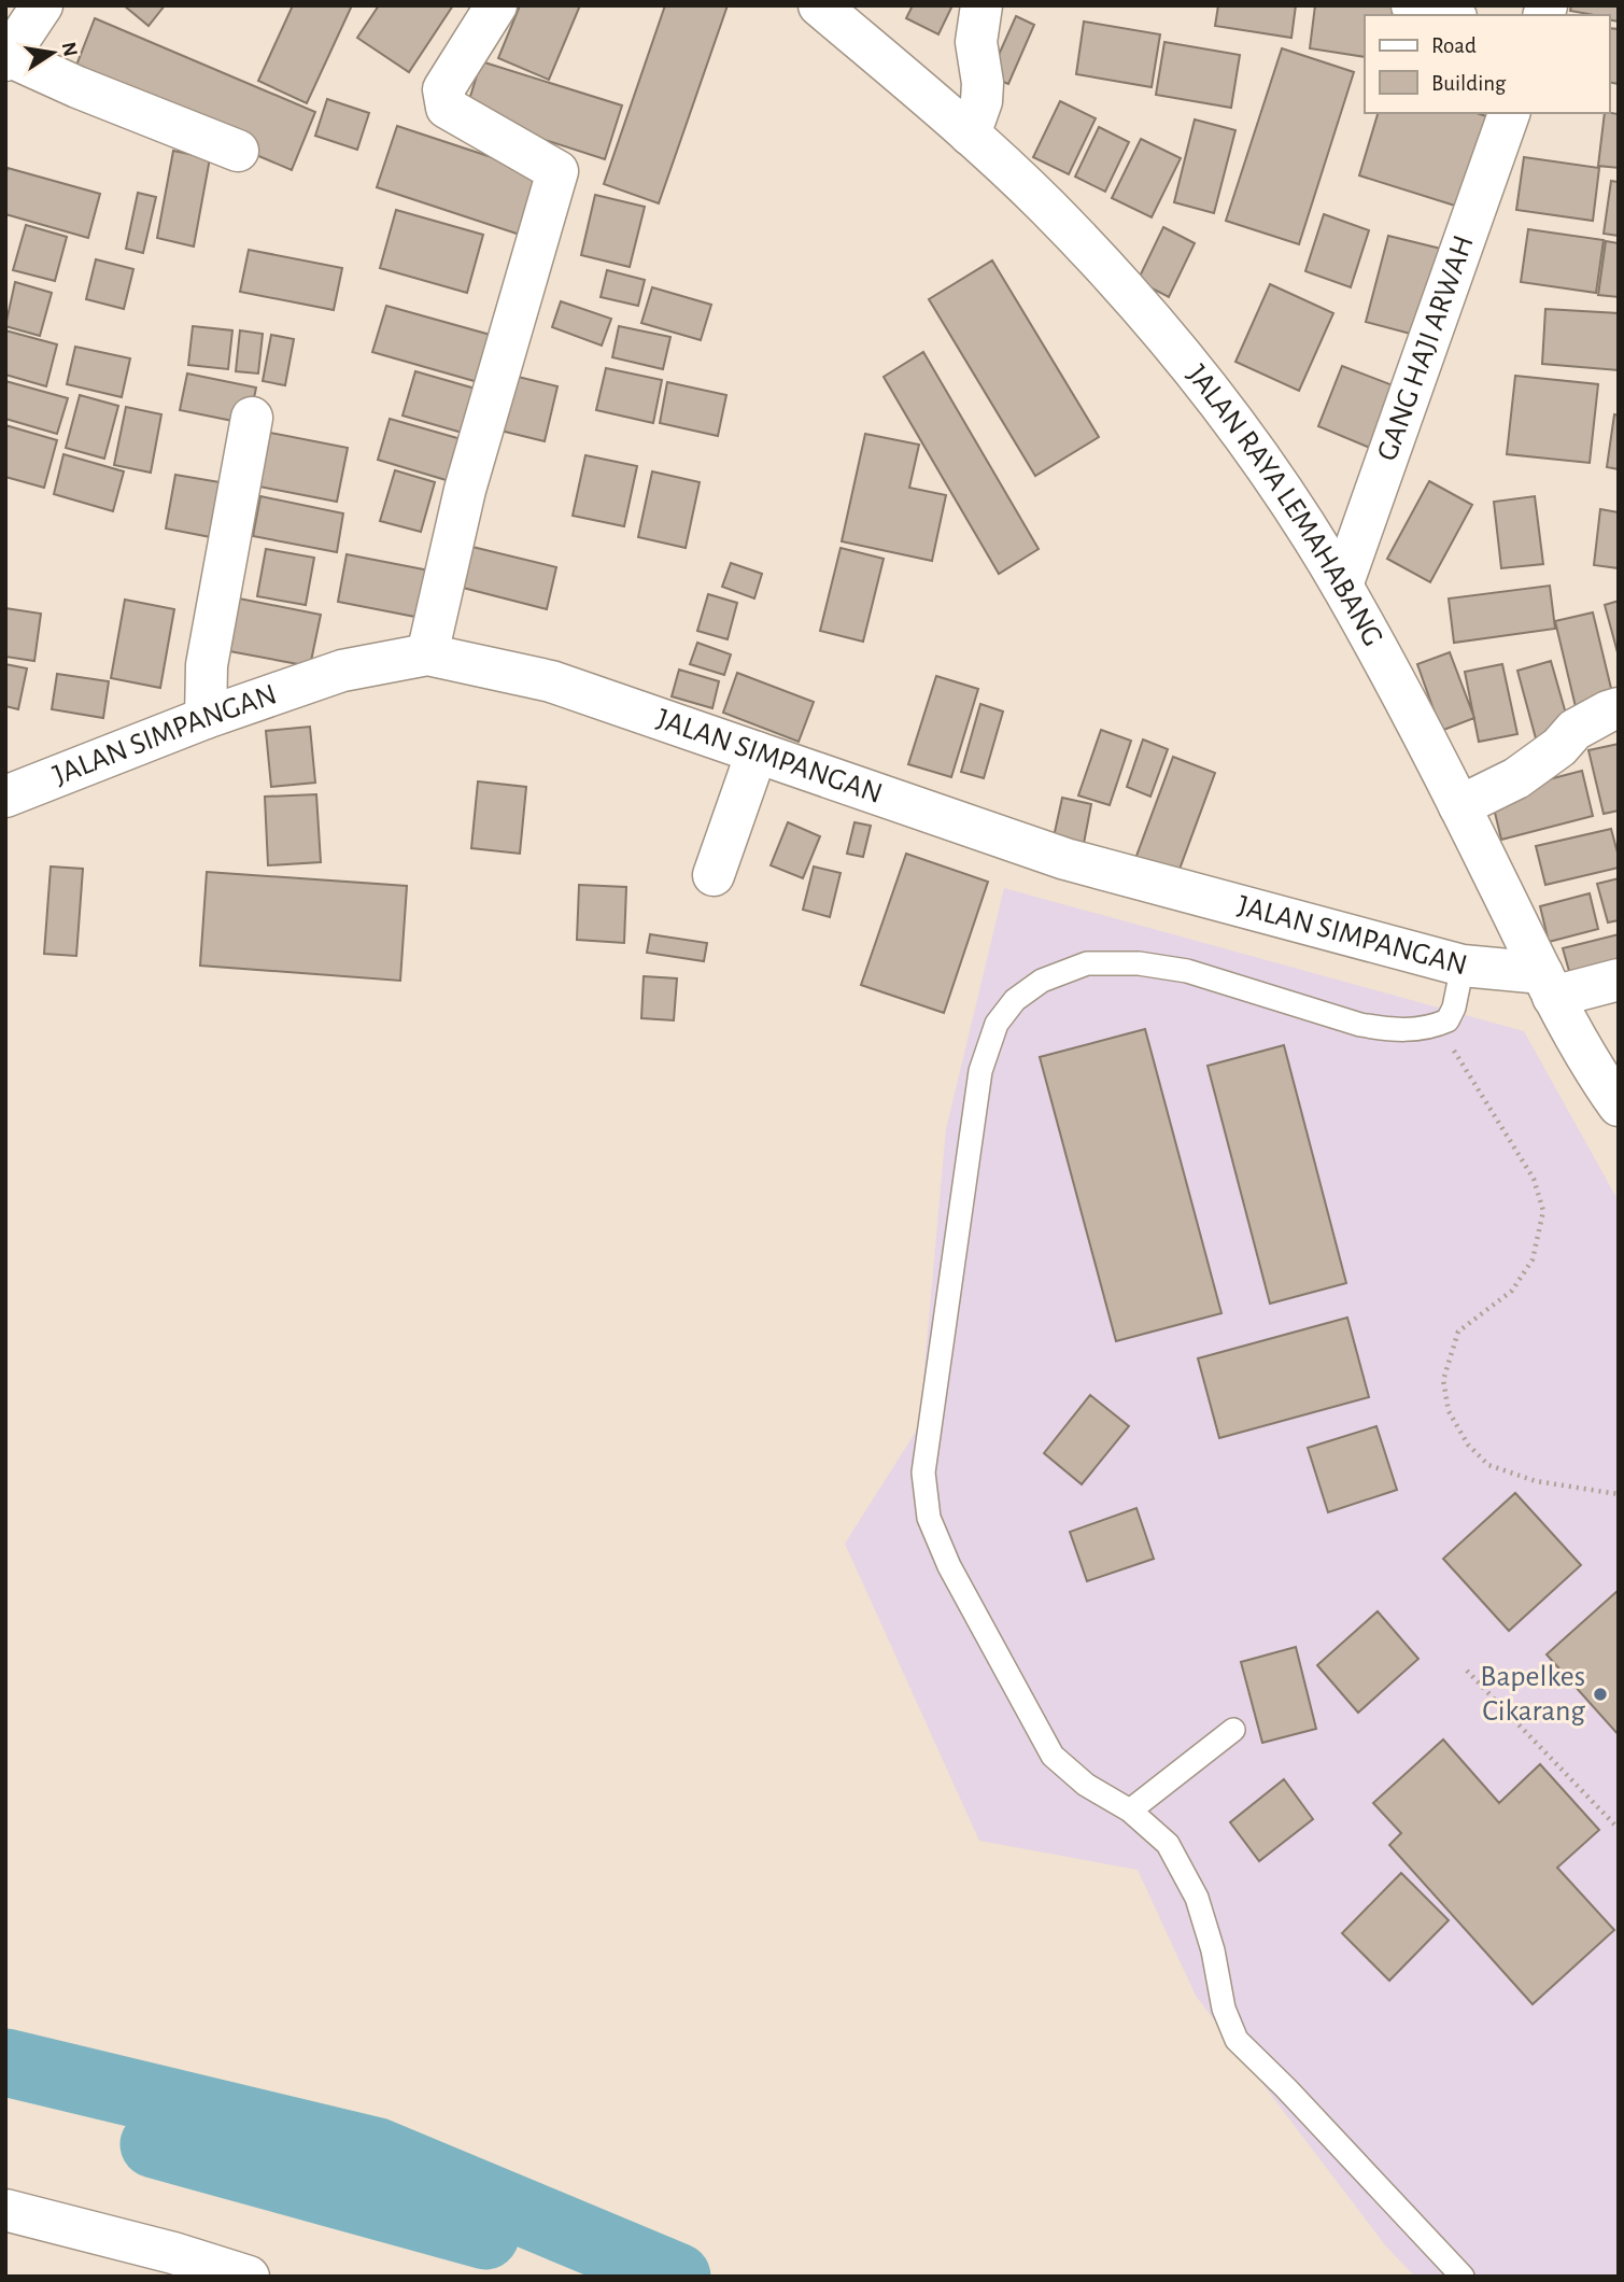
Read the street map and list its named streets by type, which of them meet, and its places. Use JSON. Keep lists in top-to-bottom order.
{
  "streets": {
    "street": ["GANG HAJI ARWAH", "JALAN RAYA LEMAHABANG", "JALAN SIMPANGAN"]
  },
  "crossings": [
    ["GANG HAJI ARWAH", "JALAN RAYA LEMAHABANG"],
    ["JALAN RAYA LEMAHABANG", "JALAN SIMPANGAN"]
  ],
  "places": ["Bapelkes Cikarang"],
  "legend": ["Road", "Building"],
  "north": "right"
}
